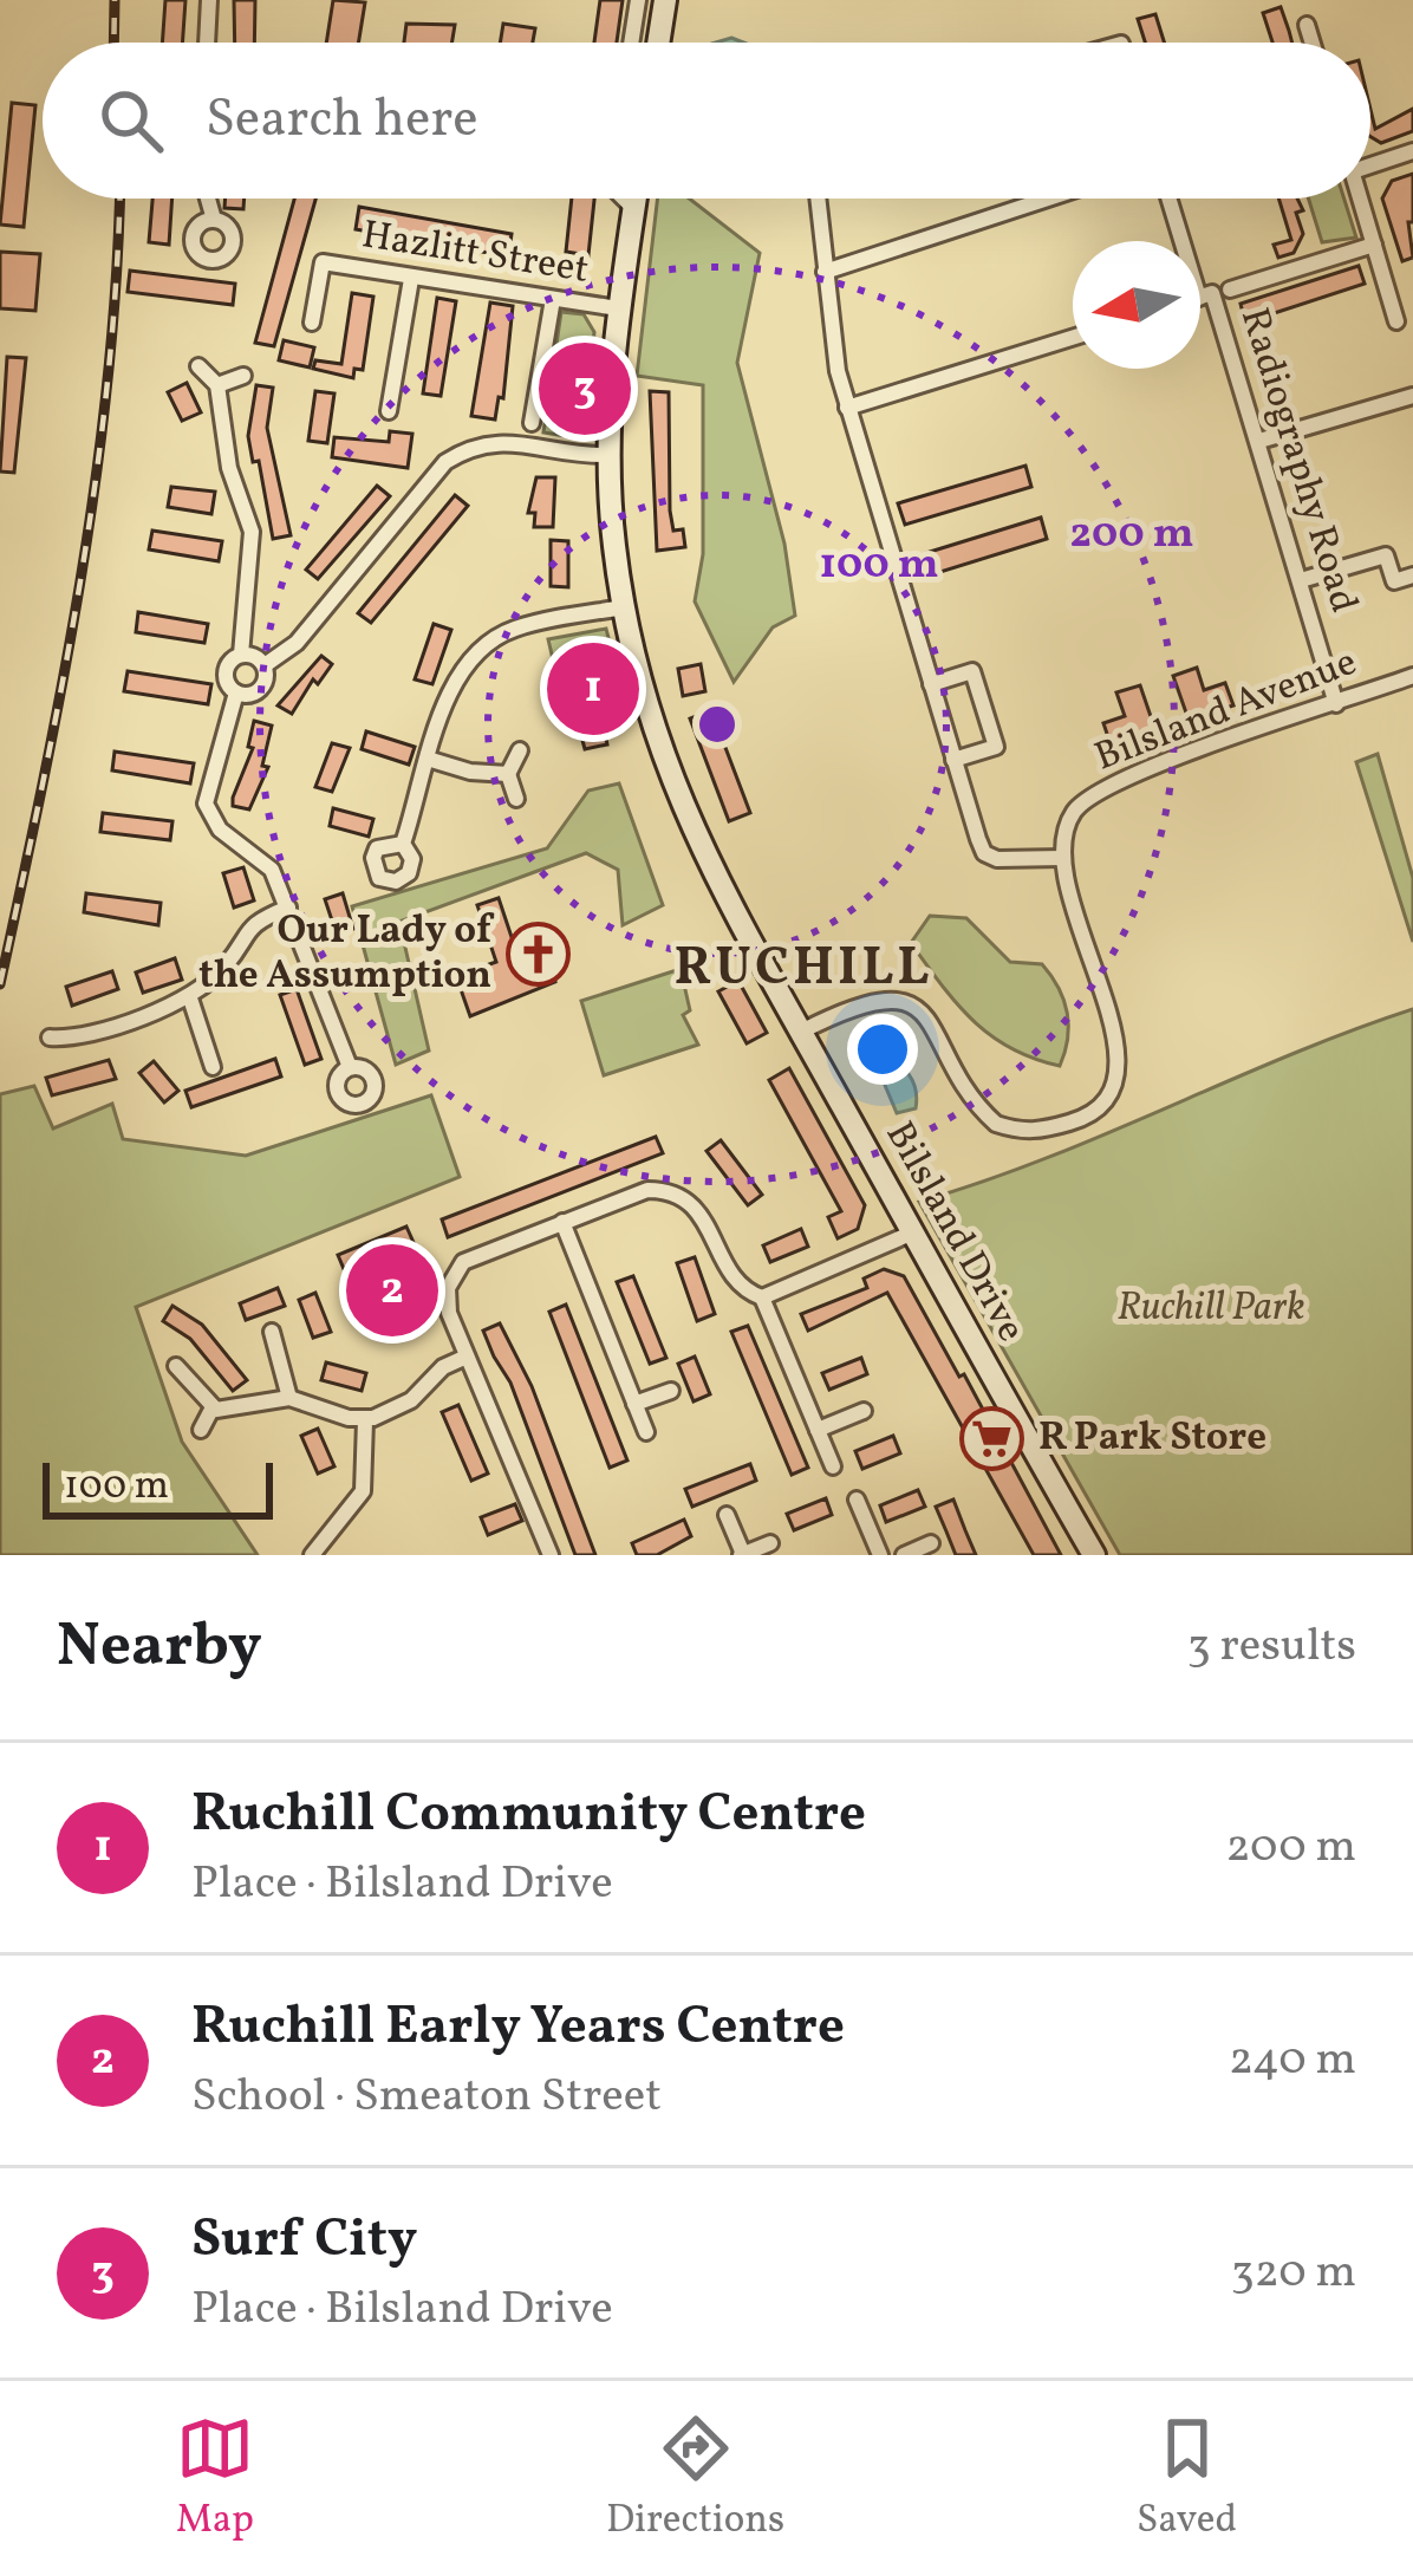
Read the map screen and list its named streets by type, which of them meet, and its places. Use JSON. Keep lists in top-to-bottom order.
{
  "streets": {
    "main road": ["Bilsland Drive"],
    "street": ["Hazlitt Street", "Radiography Road", "Bilsland Avenue"]
  },
  "crossings": [
    ["Hazlitt Street", "Bilsland Drive"],
    ["Radiography Road", "Bilsland Avenue"]
  ],
  "districts": ["RUCHILL"],
  "parks": ["Ruchill Park"],
  "places": {
    "church": ["Our Lady of the Assumption"],
    "supermarket": ["R Park Store"]
  },
  "scale_bar": "100 m",
  "north": "left",
  "page": {
    "search": "Search here",
    "pins": ["3", "1", "2"],
    "scale": "100 m",
    "heading": ["Nearby", "3 results"],
    "list": [
      {
        "mark": "1",
        "name": "Ruchill Community Centre",
        "note": "Place · Bilsland Drive",
        "value": "200 m"
      },
      {
        "mark": "2",
        "name": "Ruchill Early Years Centre",
        "note": "School · Smeaton Street",
        "value": "240 m"
      },
      {
        "mark": "3",
        "name": "Surf City",
        "note": "Place · Bilsland Drive",
        "value": "320 m"
      }
    ],
    "nav": ["Map", "Directions", "Saved"]
  },
  "rings": ["200 m", "100 m"]
}
